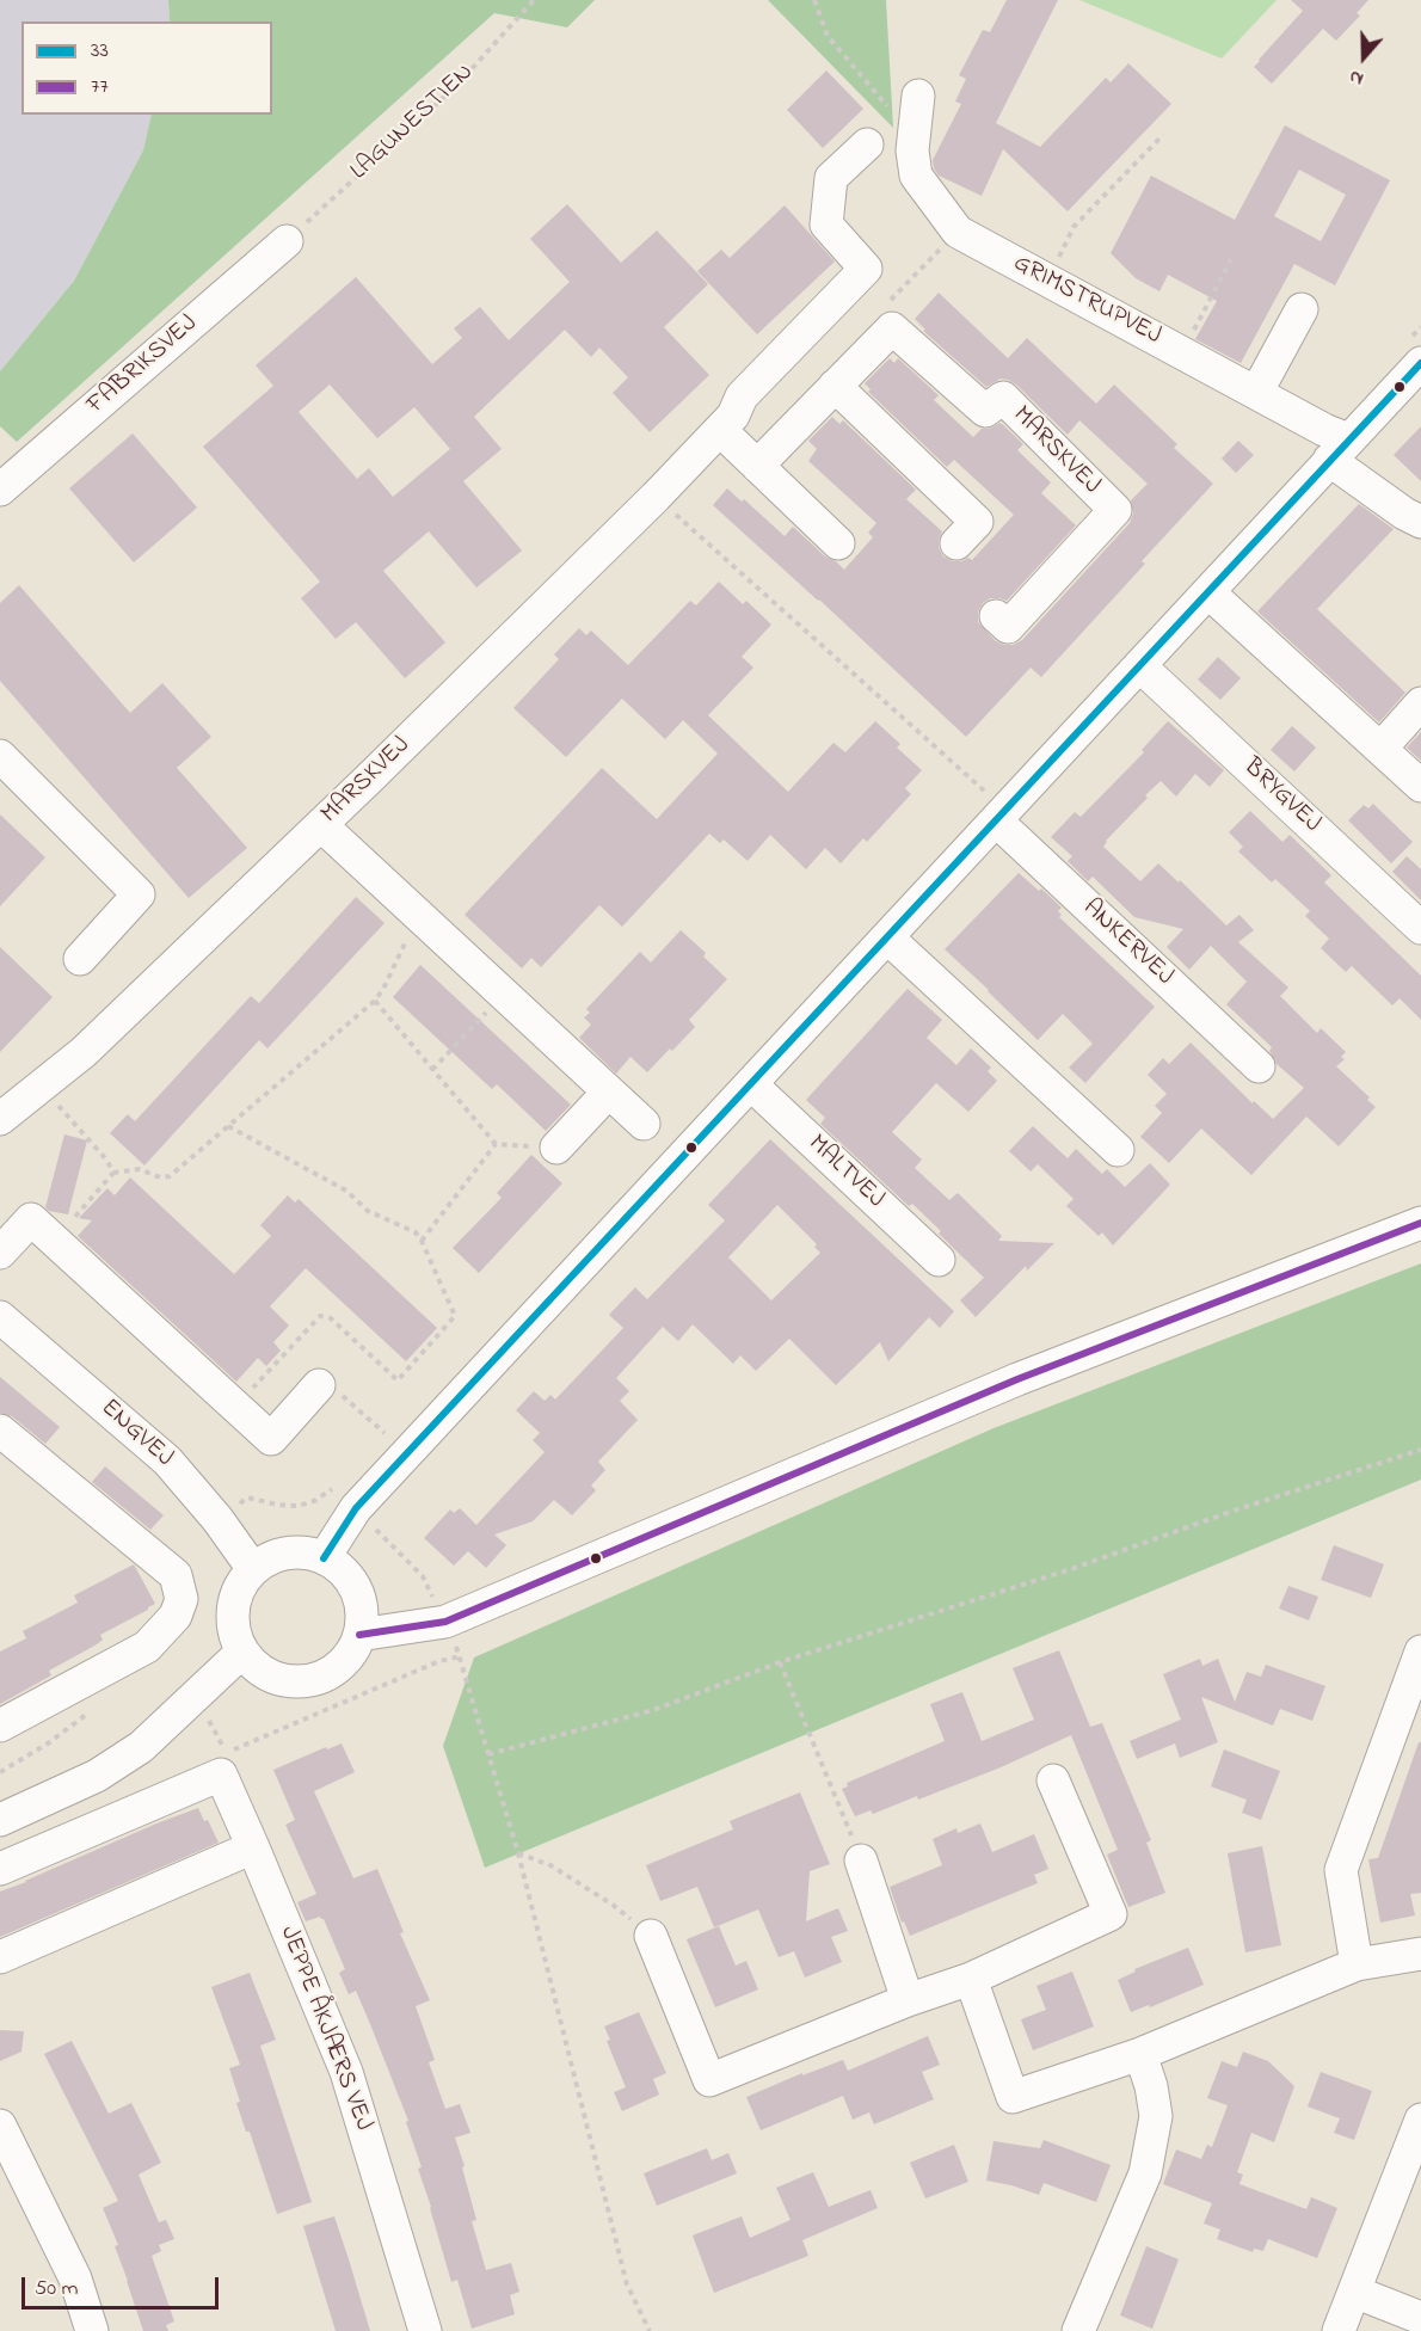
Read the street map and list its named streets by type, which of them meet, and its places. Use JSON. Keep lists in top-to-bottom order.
{
  "streets": {
    "street": [
      "GRIMSTRUPVEJ",
      "FABRIKSVEJ",
      "MARSKVEJ",
      "BRYGVEJ",
      "ANKERVEJ",
      "MALTVEJ",
      "ENGVEJ",
      "JEPPE ÅKJÆRS VEJ"
    ],
    "path": ["LAGUNESTIEN"]
  },
  "crossings": [
    ["LAGUNESTIEN", "FABRIKSVEJ"]
  ],
  "lines": ["transit line 33", "transit line 77"],
  "legend": ["33", "77"],
  "scale_bar": "50 m",
  "north": "bottom"
}
